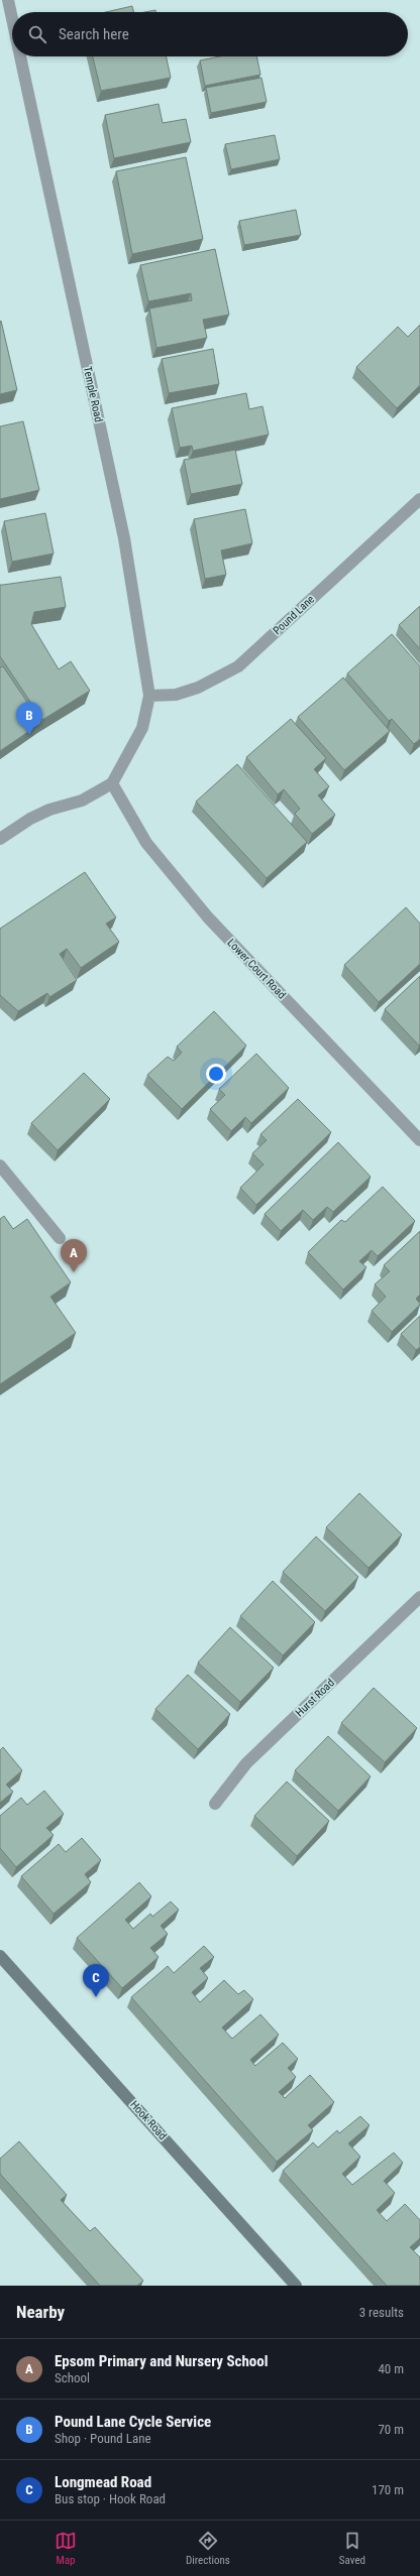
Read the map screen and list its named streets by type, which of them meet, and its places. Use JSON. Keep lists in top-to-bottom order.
{
  "streets": {
    "main road": ["Hook Road"],
    "street": [
      "Temple Road",
      "Pound Lane",
      "Lower Court Road",
      "Hurst Road"
    ]
  },
  "crossings": [
    ["Temple Road", "Pound Lane"],
    ["Temple Road", "Lower Court Road"]
  ],
  "page": {
    "search": "Search here",
    "pins": ["B", "A", "C"],
    "heading": ["Nearby", "3 results"],
    "list": [
      {
        "mark": "A",
        "name": "Epsom Primary and Nursery School",
        "note": "School",
        "value": "40 m"
      },
      {
        "mark": "B",
        "name": "Pound Lane Cycle Service",
        "note": "Shop · Pound Lane",
        "value": "70 m"
      },
      {
        "mark": "C",
        "name": "Longmead Road",
        "note": "Bus stop · Hook Road",
        "value": "170 m"
      }
    ],
    "nav": ["Map", "Directions", "Saved"]
  }
}
